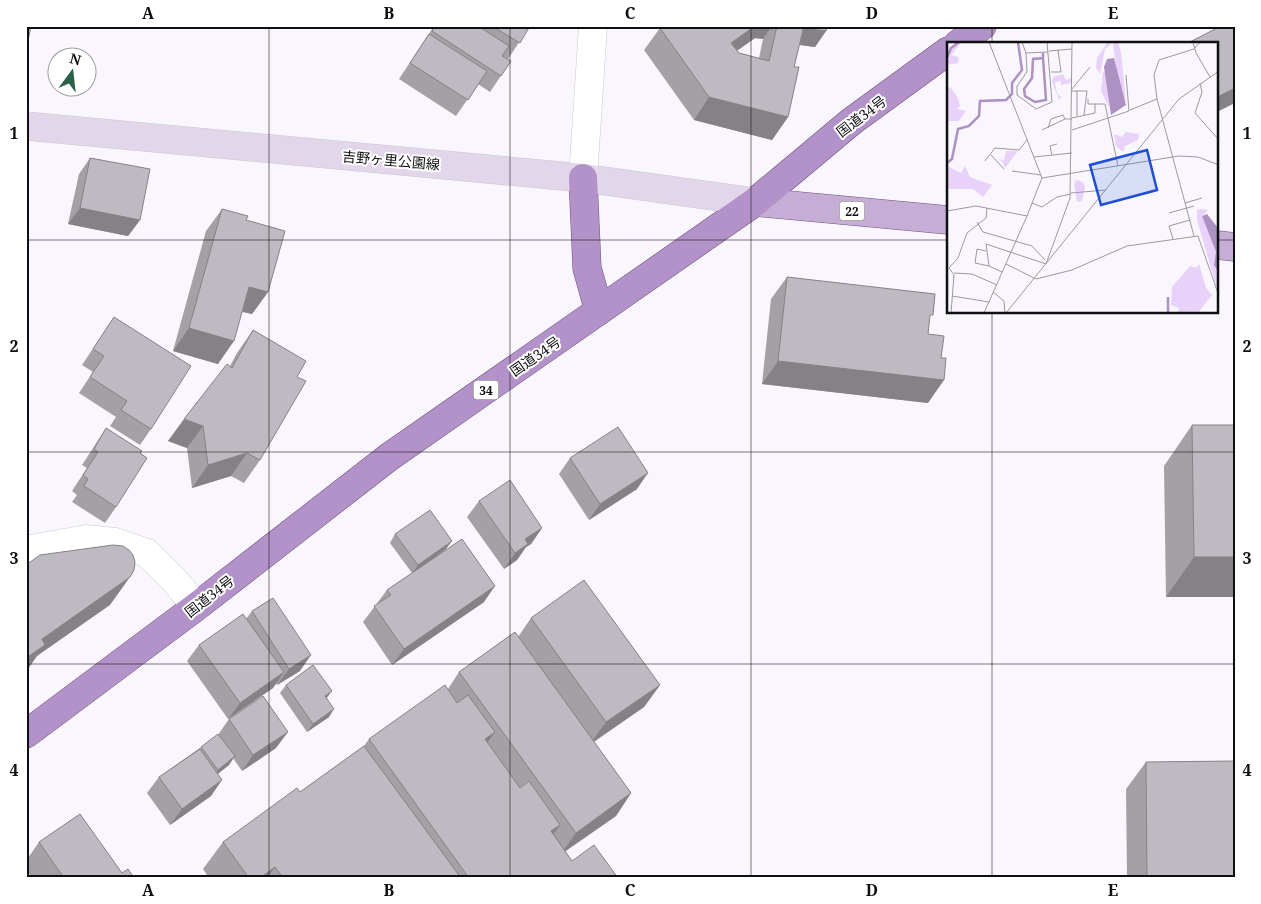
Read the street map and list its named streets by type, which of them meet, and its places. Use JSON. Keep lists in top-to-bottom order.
{
  "streets": {
    "highway": ["国道34号", "34"],
    "main road": ["吉野ヶ里公園線", "22"]
  },
  "crossings": [
    ["国道34号", "吉野ヶ里公園線"],
    ["国道34号", "22"],
    ["吉野ヶ里公園線", "22"]
  ],
  "north": "top",
  "grid": {
    "columns": [
      "A",
      "B",
      "C",
      "D",
      "E"
    ],
    "rows": [
      "1",
      "2",
      "3",
      "4"
    ]
  }
}
